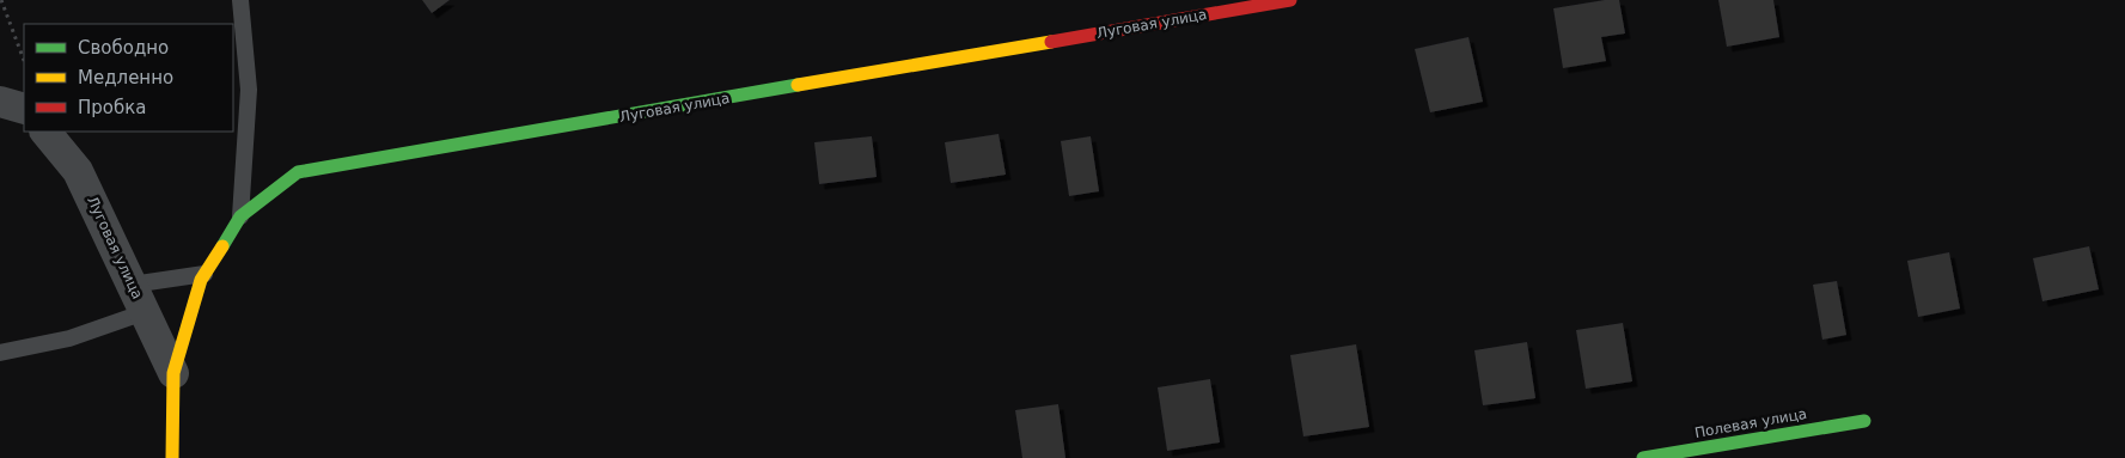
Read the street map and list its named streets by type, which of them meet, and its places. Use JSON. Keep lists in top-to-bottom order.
{
  "streets": {
    "street": ["Луговая улица", "Полевая улица"]
  },
  "legend": ["Свободно", "Медленно", "Пробка"]
}
